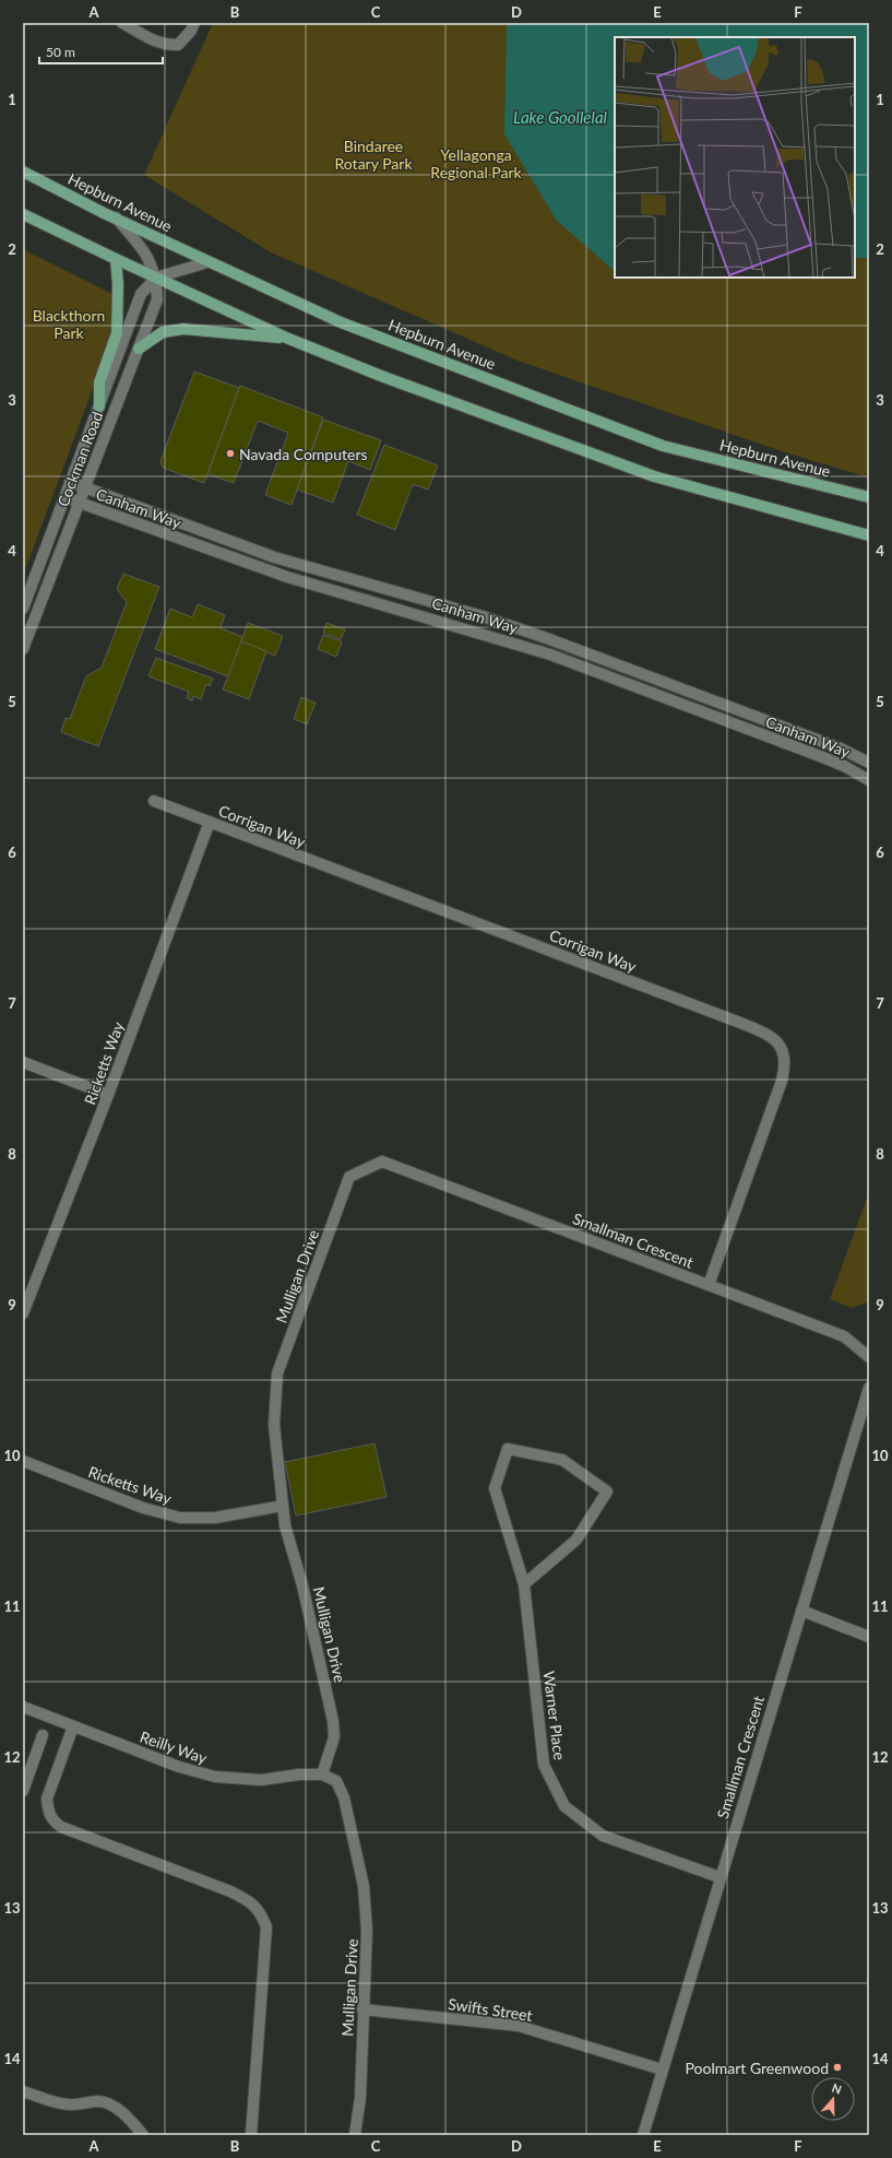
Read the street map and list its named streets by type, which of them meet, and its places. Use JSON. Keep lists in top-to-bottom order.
{
  "streets": {
    "main road": ["Hepburn Avenue"],
    "street": [
      "Cockman Road",
      "Canham Way",
      "Corrigan Way",
      "Ricketts Way",
      "Smallman Crescent",
      "Mulligan Drive",
      "Warner Place",
      "Reilly Way",
      "Swifts Street"
    ]
  },
  "crossings": [
    ["Hepburn Avenue", "Cockman Road"],
    ["Cockman Road", "Canham Way"],
    ["Corrigan Way", "Ricketts Way"],
    ["Corrigan Way", "Smallman Crescent"],
    ["Ricketts Way", "Mulligan Drive"],
    ["Smallman Crescent", "Mulligan Drive"],
    ["Smallman Crescent", "Warner Place"],
    ["Smallman Crescent", "Swifts Street"],
    ["Mulligan Drive", "Reilly Way"],
    ["Mulligan Drive", "Swifts Street"]
  ],
  "water": ["Lake Goollelal"],
  "parks": ["Bindaree Rotary Park", "Yellagonga Regional Park", "Blackthorn Park"],
  "places": ["Navada Computers", "Poolmart Greenwood"],
  "scale_bar": "50 m",
  "north": "top",
  "grid": {
    "columns": [
      "A",
      "B",
      "C",
      "D",
      "E",
      "F"
    ],
    "rows": [
      "1",
      "2",
      "3",
      "4",
      "5",
      "6",
      "7",
      "8",
      "9",
      "10",
      "11",
      "12",
      "13",
      "14"
    ]
  }
}
